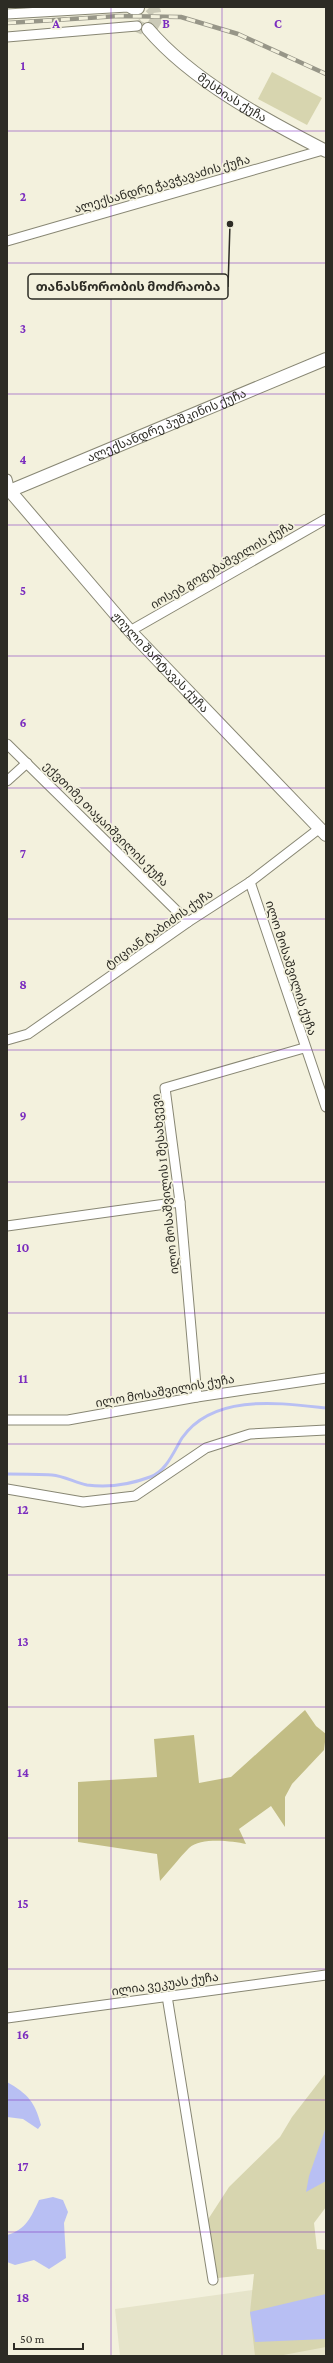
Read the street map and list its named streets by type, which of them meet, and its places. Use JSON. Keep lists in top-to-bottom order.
{
  "streets": {
    "street": [
      "მესხიას ქუჩა",
      "ალექსანდრე ჭავჭავაძის ქუჩა",
      "ალექსანდრე პუშკინის ქუჩა",
      "იოსებ გოგებაშვილის ქუჩა",
      "ჟიული შარტავას ქუჩა",
      "ექვთიმე თაყაიშვილის ქუჩა",
      "ტიციან ტაბიძის ქუჩა",
      "ილო მოსაშვილის ქუჩა",
      "ილო მოსაშვილის I შესახვევი",
      "ილია ვეკუას ქუჩა"
    ]
  },
  "crossings": [
    ["მესხიას ქუჩა", "ალექსანდრე ჭავჭავაძის ქუჩა"],
    ["ალექსანდრე პუშკინის ქუჩა", "ჟიული შარტავას ქუჩა"],
    ["იოსებ გოგებაშვილის ქუჩა", "ჟიული შარტავას ქუჩა"],
    ["ჟიული შარტავას ქუჩა", "ტიციან ტაბიძის ქუჩა"],
    ["ექვთიმე თაყაიშვილის ქუჩა", "ტიციან ტაბიძის ქუჩა"],
    ["ტიციან ტაბიძის ქუჩა", "ილო მოსაშვილის ქუჩა"],
    ["ილო მოსაშვილის ქუჩა", "ილო მოსაშვილის I შესახვევი"]
  ],
  "places": ["თანასწორობის მოძრაობა"],
  "scale_bar": "50 m",
  "grid": {
    "columns": ["A", "B", "C"],
    "rows": [
      "1",
      "2",
      "3",
      "4",
      "5",
      "6",
      "7",
      "8",
      "9",
      "10",
      "11",
      "12",
      "13",
      "14",
      "15",
      "16",
      "17",
      "18"
    ]
  }
}
